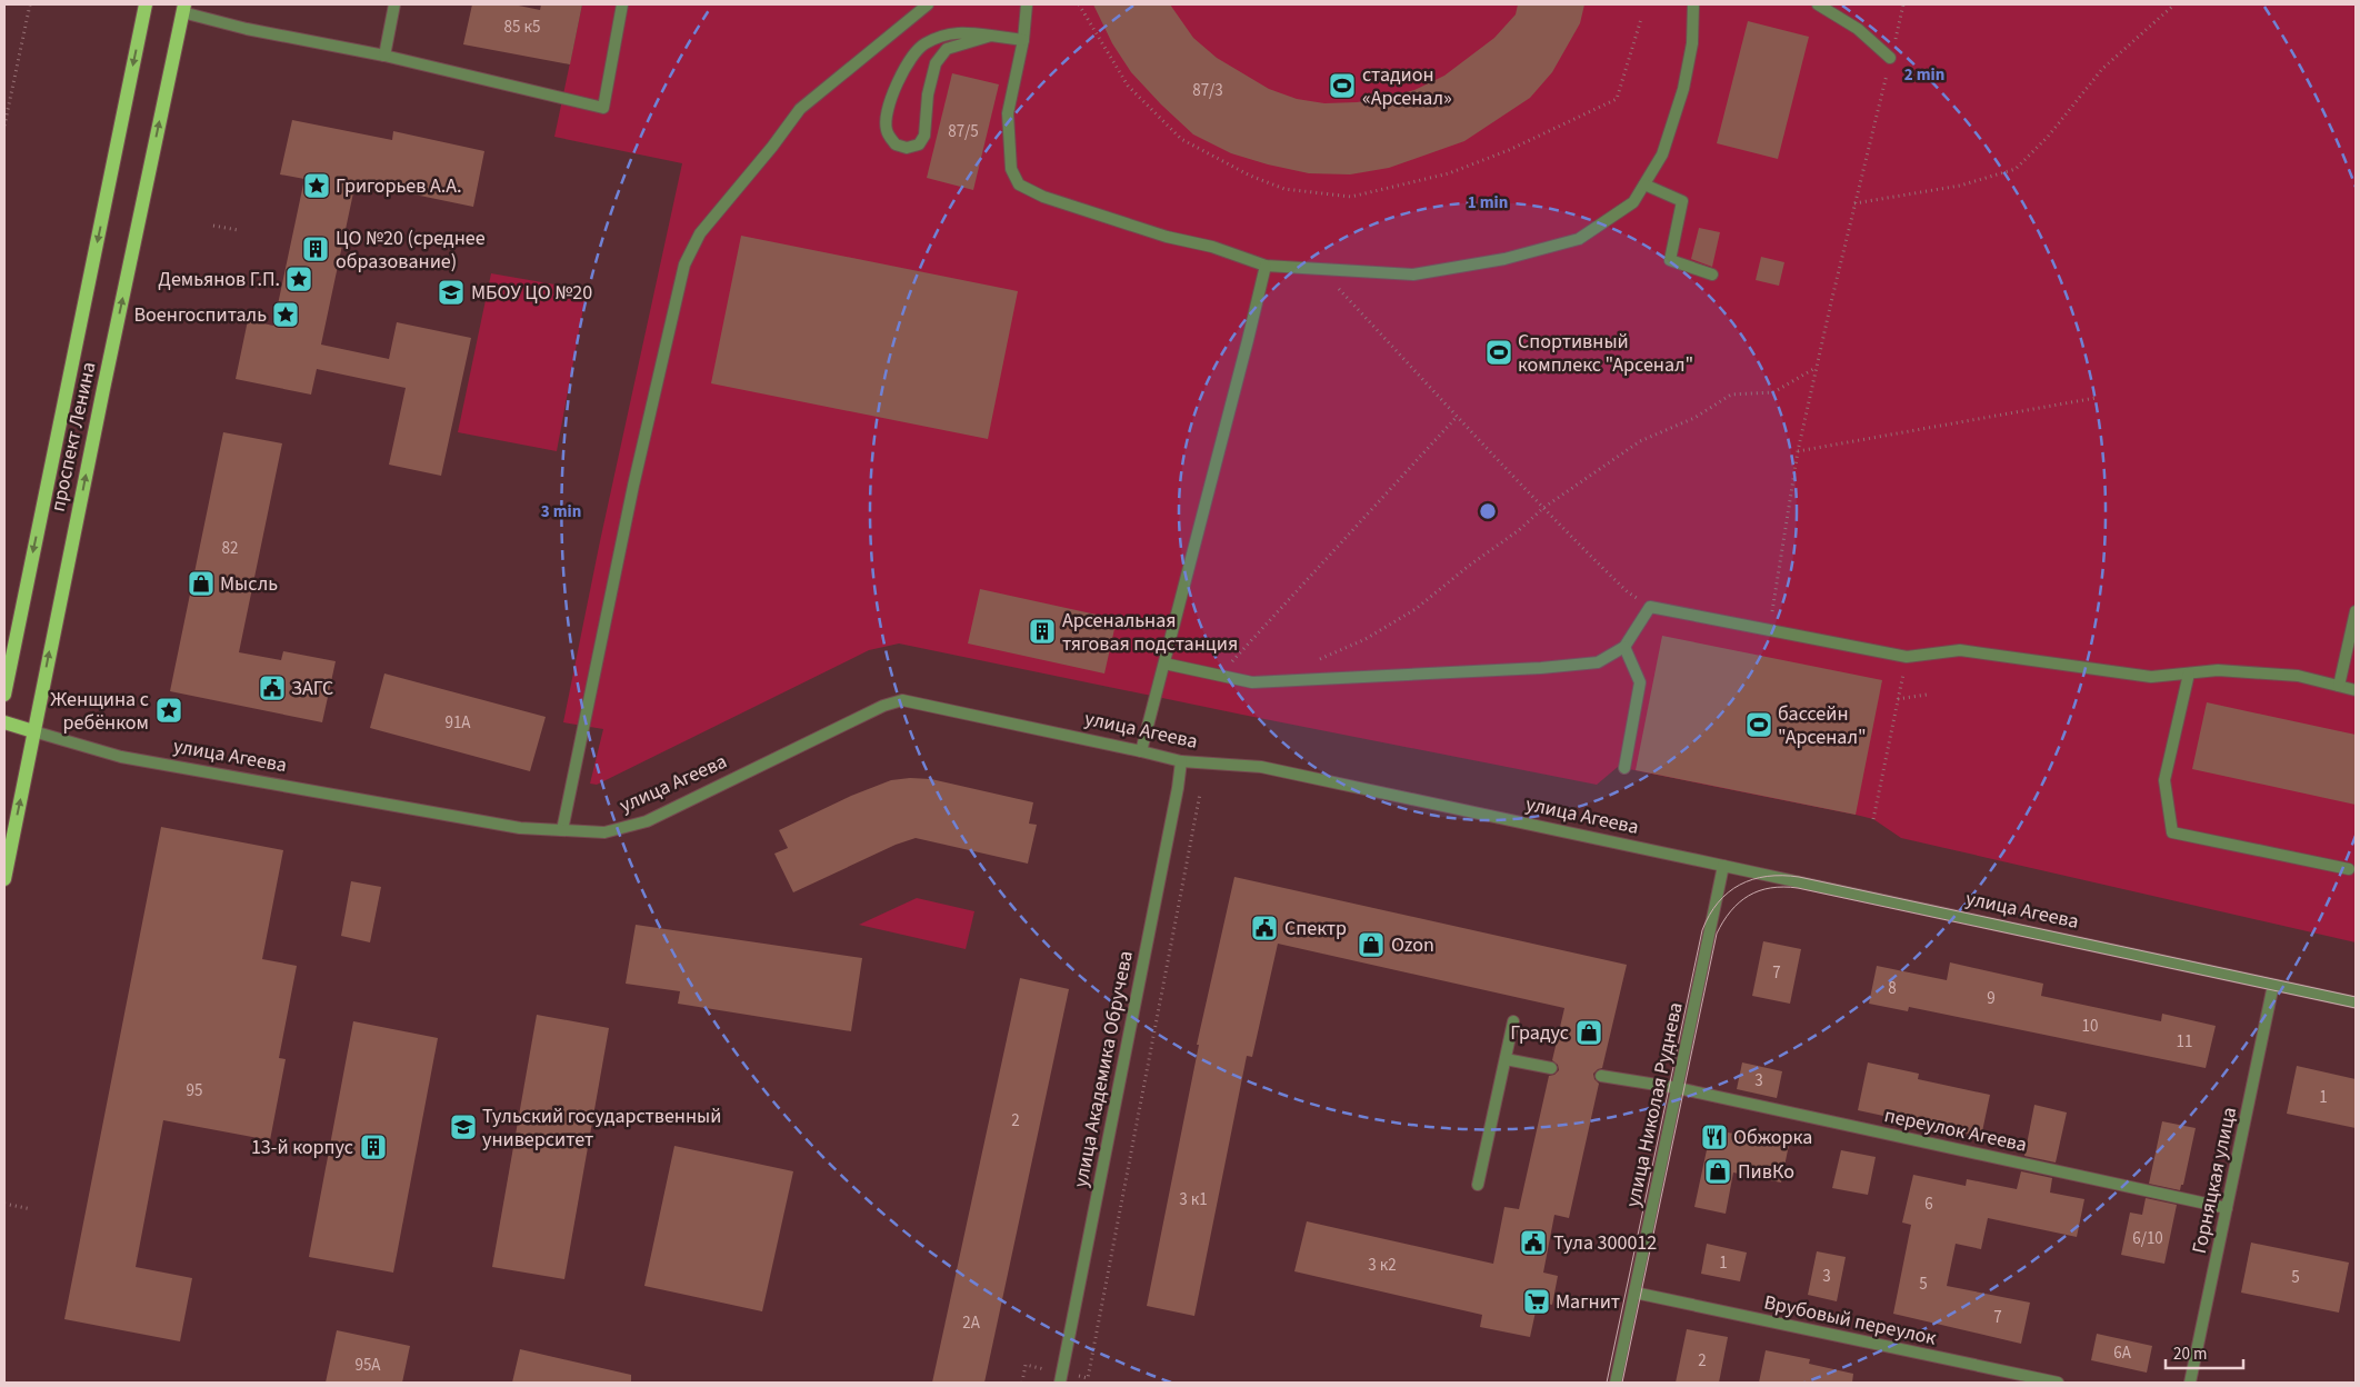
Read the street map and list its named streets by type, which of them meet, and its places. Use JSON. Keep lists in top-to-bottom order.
{
  "streets": {
    "main road": ["проспект Ленина", "улица Агеева"],
    "street": [
      "улица Академика Обручева",
      "улица Николая Руднева",
      "переулок Агеева",
      "Горняцкая улица",
      "Врубовый переулок"
    ]
  },
  "crossings": [
    ["проспект Ленина", "улица Агеева"],
    ["улица Агеева", "улица Академика Обручева"],
    ["улица Агеева", "улица Николая Руднева"],
    ["улица Агеева", "Горняцкая улица"],
    ["улица Николая Руднева", "переулок Агеева"],
    ["улица Николая Руднева", "Врубовый переулок"],
    ["переулок Агеева", "Горняцкая улица"]
  ],
  "places": {
    "sports": ["стадион «Арсенал»", "Спортивный комплекс \"Арсенал\"", "бассейн \"Арсенал\""],
    "place": [
      "Григорьев А.А.",
      "Демьянов Г.П.",
      "Военгоспиталь",
      "Женщина с ребëнком"
    ],
    "building": ["ЦО №20 (среднее образование)", "Арсенальная тяговая подстанция", "13-й корпус"],
    "school or university": ["МБОУ ЦО №20", "Тульский государственный университет"],
    "shop": [
      "Мысль",
      "Ozon",
      "Градус",
      "ПивКо"
    ],
    "public building": ["ЗАГС", "Спектр", "Тула 300012"],
    "restaurant": ["Обжорка"],
    "supermarket": ["Магнит"]
  },
  "house_numbers": [
    "85 к5",
    "87/3",
    "87/5",
    "82",
    "91А",
    "7",
    "8",
    "9",
    "10",
    "11",
    "3",
    "95",
    "1",
    "2",
    "3 к1",
    "6",
    "6/10",
    "1",
    "3 к2",
    "3",
    "5",
    "5",
    "7",
    "2А",
    "6А",
    "2",
    "95А"
  ],
  "scale_bar": "20 m",
  "rings": ["2 min", "1 min", "3 min"]
}
